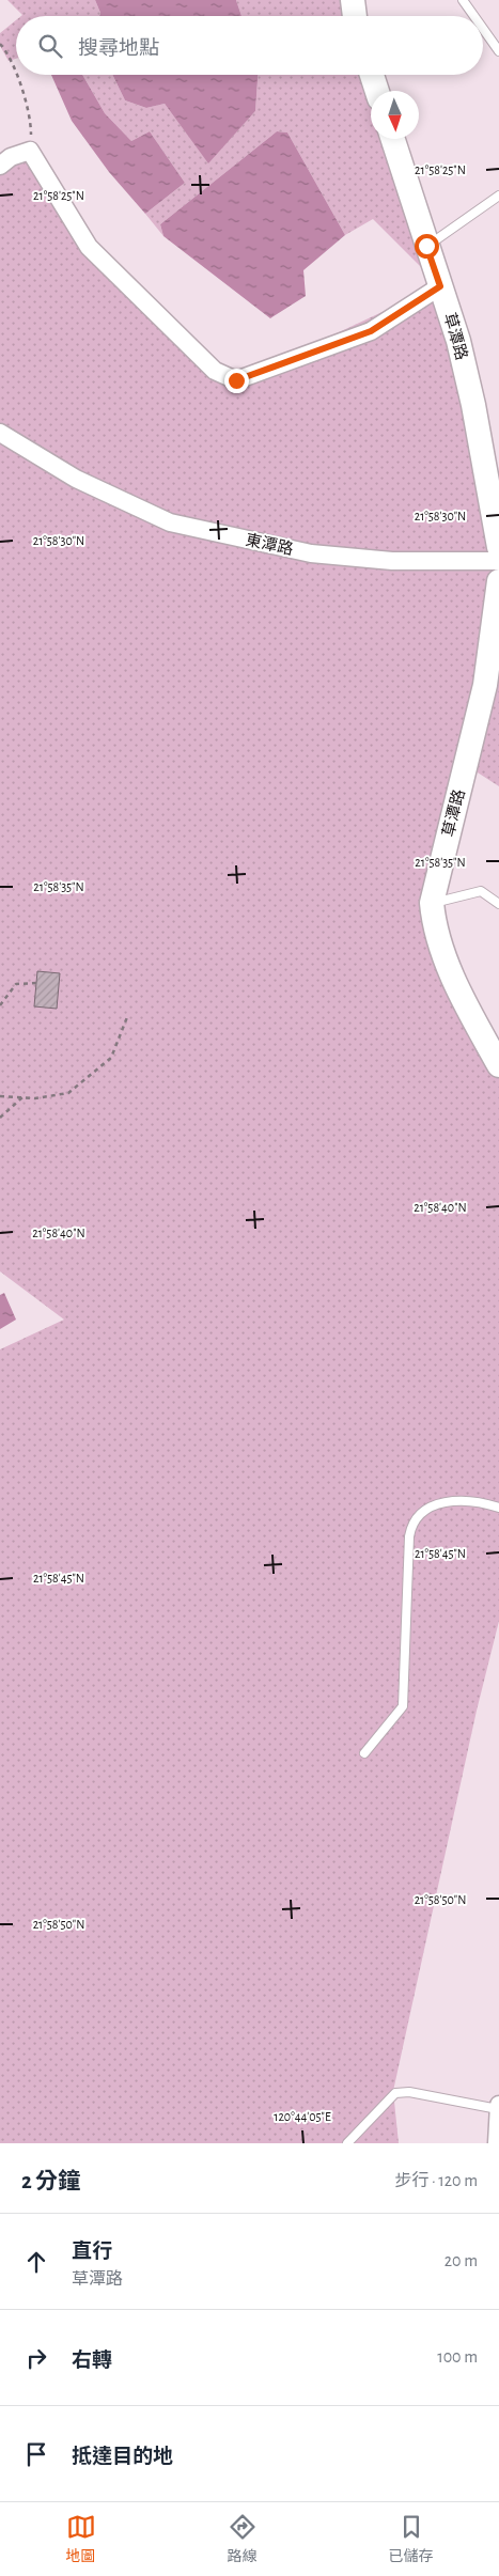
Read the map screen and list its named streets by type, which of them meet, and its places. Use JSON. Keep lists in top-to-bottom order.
{
  "streets": {
    "street": ["草潭路", "東潭路"]
  },
  "north": "bottom",
  "page": {
    "search": "搜尋地點",
    "heading": ["2 分鐘", "步行 · 120 m"],
    "list": [
      ["直行", "草潭路", "20 m"],
      ["右轉", "100 m"],
      "抵達目的地"
    ],
    "nav": ["地圖", "路線", "已儲存"]
  },
  "coordinates": [
    "21°58'25\"N",
    "21°58'30\"N",
    "21°58'35\"N",
    "21°58'40\"N",
    "21°58'45\"N",
    "21°58'50\"N",
    "120°44'05\"E"
  ]
}
